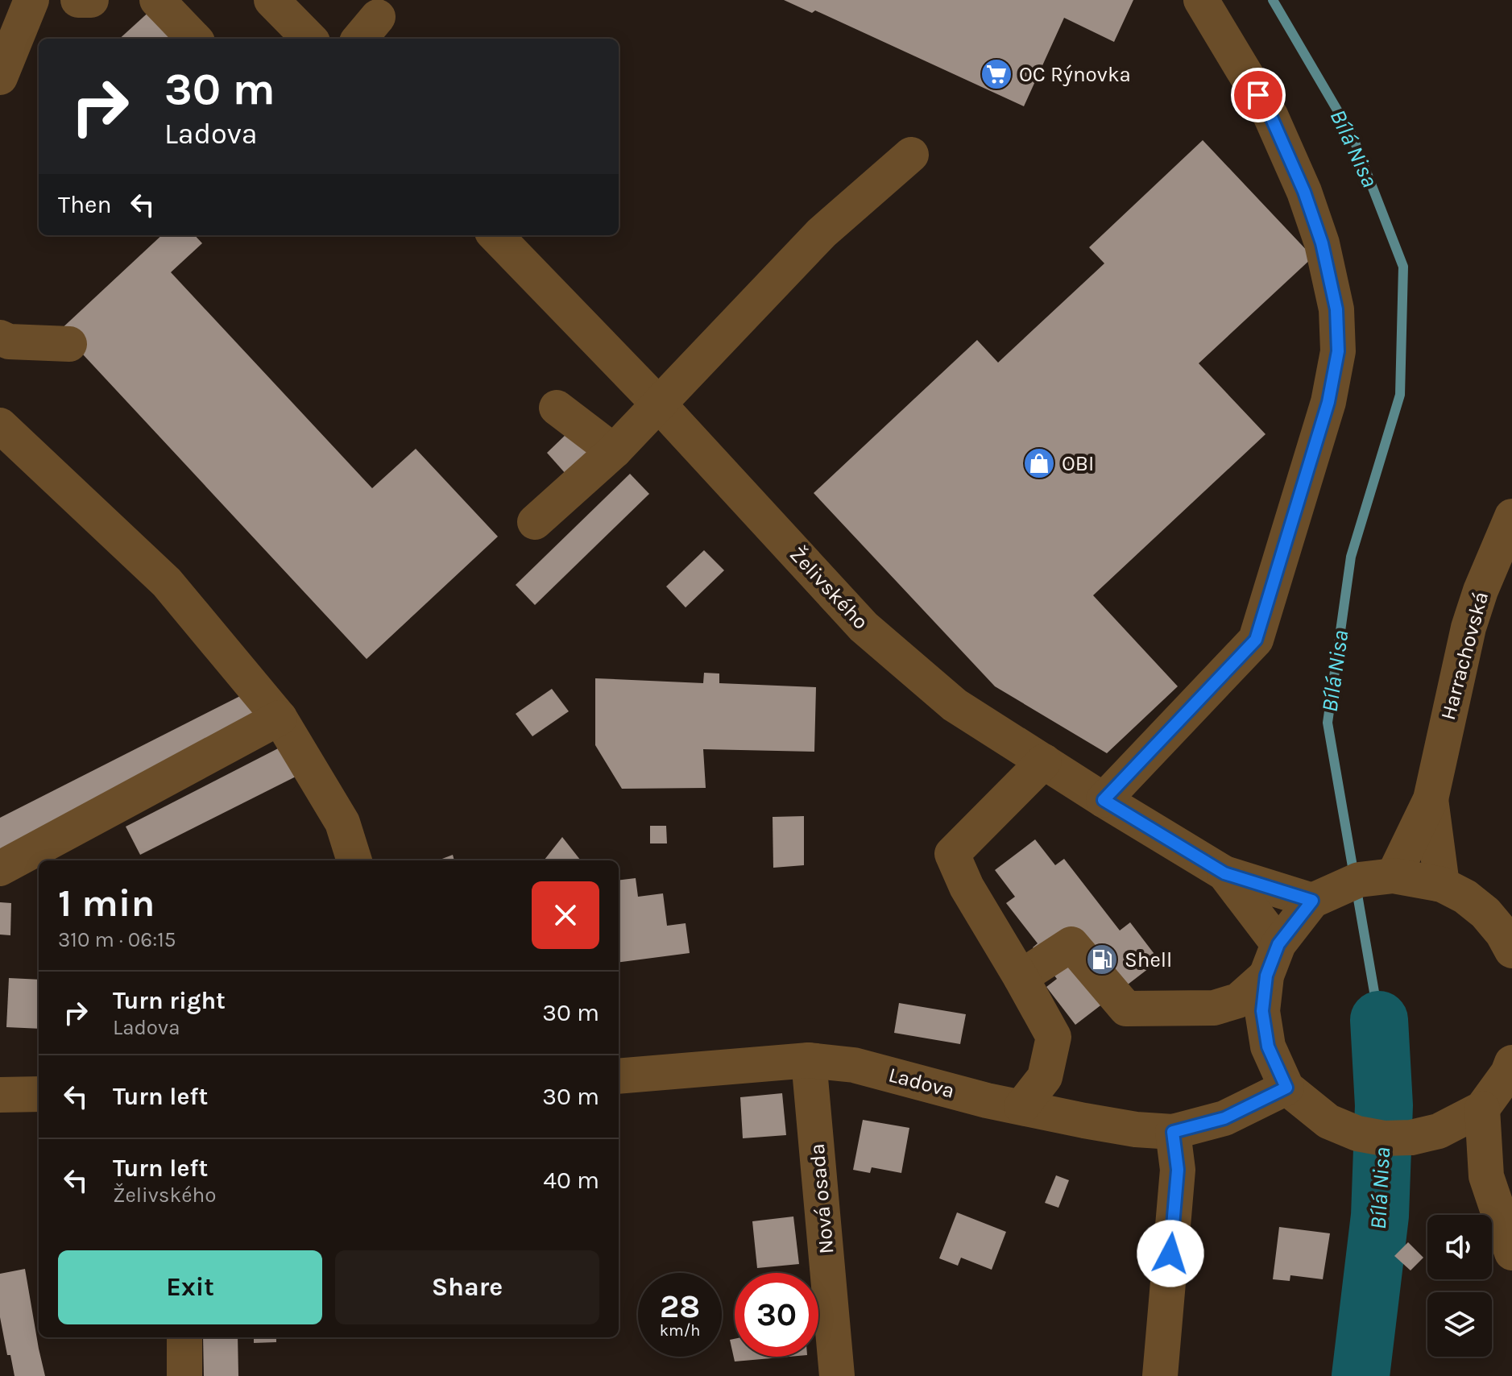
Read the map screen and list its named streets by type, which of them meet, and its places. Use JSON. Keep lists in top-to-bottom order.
{
  "streets": {
    "street": [
      "Želivského",
      "Harrachovská",
      "Ladova",
      "Nová osada"
    ]
  },
  "crossings": [
    ["Ladova", "Nová osada"]
  ],
  "water": ["Bílá Nisa"],
  "places": {
    "supermarket": ["OC Rýnovka"],
    "shop": ["OBI"],
    "fuel station": ["Shell"]
  },
  "page": {
    "turn": ["30 m", "Ladova"],
    "then": "Then",
    "heading": ["1 min", "310 m · 06:15"],
    "list": [
      {
        "name": "Turn right",
        "note": "Ladova",
        "value": "30 m"
      },
      {
        "name": "Turn left",
        "value": "30 m"
      },
      {
        "name": "Turn left",
        "note": "Želivského",
        "value": "40 m"
      }
    ],
    "buttons": ["Exit", "Share"],
    "speed": "28 km/h",
    "limit": "30"
  }
}
